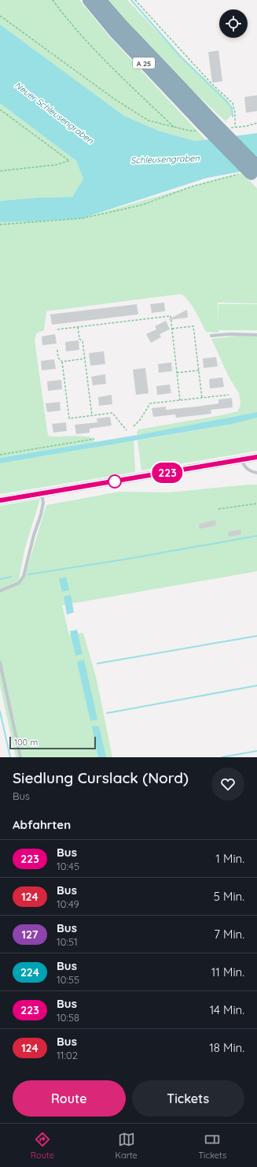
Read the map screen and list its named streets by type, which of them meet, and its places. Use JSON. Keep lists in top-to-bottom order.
{
  "streets": {
    "highway": ["A 25"]
  },
  "water": ["Neuer Schleusengraben", "Schleusengraben"],
  "lines": ["bus line 223"],
  "scale_bar": "100 m",
  "page": {
    "on_map": "223",
    "scale": "100 m",
    "heading": [
      ["Siedlung Curslack (Nord)", "Bus"],
      "Abfahrten"
    ],
    "list": [
      {
        "mark": "223",
        "name": "Bus",
        "note": "10:45",
        "value": "1 Min."
      },
      {
        "mark": "124",
        "name": "Bus",
        "note": "10:49",
        "value": "5 Min."
      },
      {
        "mark": "127",
        "name": "Bus",
        "note": "10:51",
        "value": "7 Min."
      },
      {
        "mark": "224",
        "name": "Bus",
        "note": "10:55",
        "value": "11 Min."
      },
      {
        "mark": "223",
        "name": "Bus",
        "note": "10:58",
        "value": "14 Min."
      },
      {
        "mark": "124",
        "name": "Bus",
        "note": "11:02",
        "value": "18 Min."
      }
    ],
    "buttons": ["Route", "Tickets"],
    "tabs": ["Route", "Karte", "Tickets"]
  }
}
